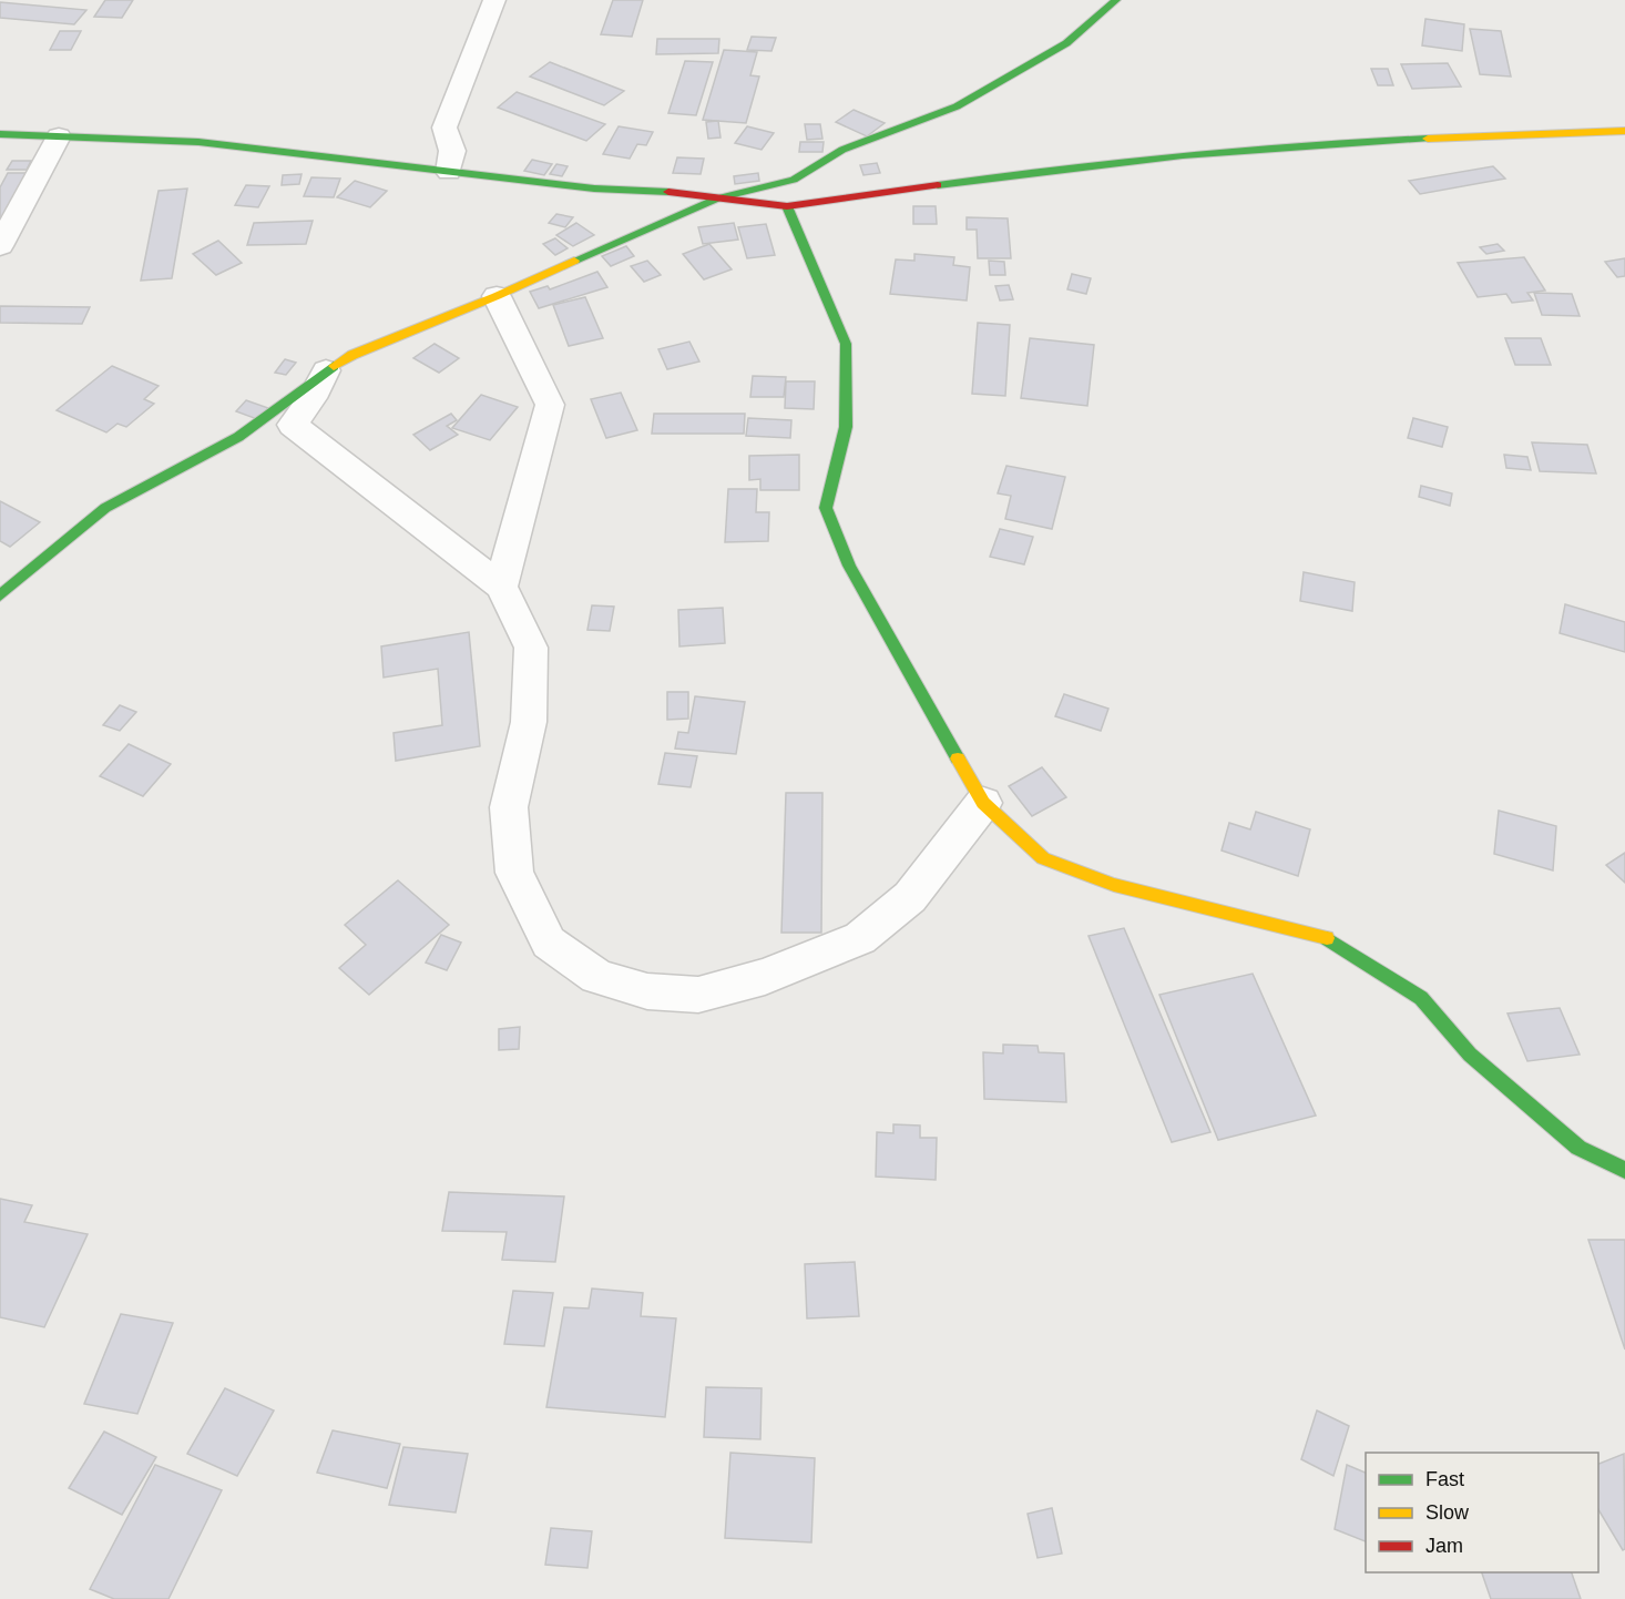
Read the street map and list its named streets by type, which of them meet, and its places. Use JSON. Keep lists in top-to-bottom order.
{
  "legend": ["Fast", "Slow", "Jam"]
}
